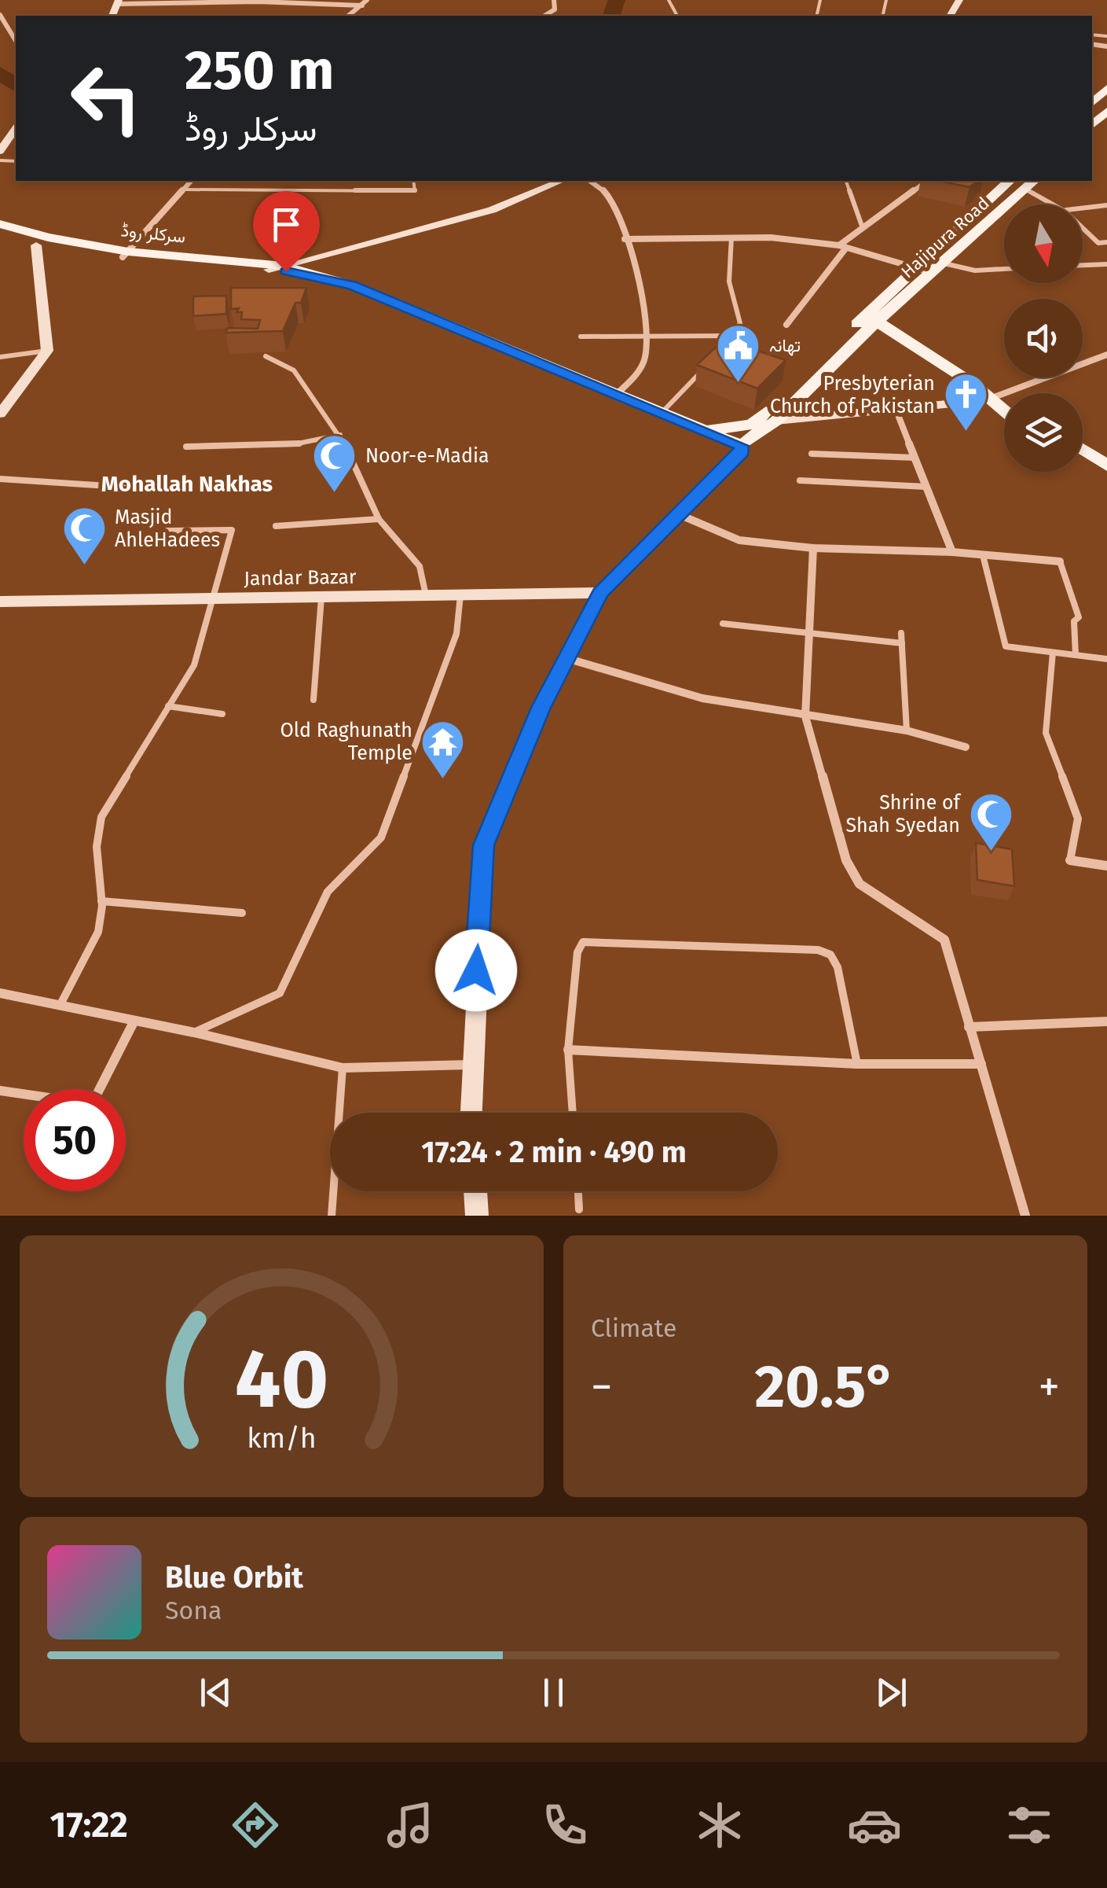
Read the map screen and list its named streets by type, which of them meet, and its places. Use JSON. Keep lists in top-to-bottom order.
{
  "streets": {
    "main road": ["سرکلر روڈ", "Hajipura Road"],
    "street": ["Jandar Bazar"]
  },
  "districts": ["Mohallah Nakhas"],
  "places": {
    "public building": ["تھانہ"],
    "church": ["Presbyterian Church of Pakistan"],
    "mosque": ["Noor-e-Madia", "Masjid AhleHadees", "Shrine of Shah Syedan"],
    "temple": ["Old Raghunath Temple"]
  },
  "north": "bottom",
  "page": {
    "turn": ["250 m", "سرکلر روڈ"],
    "limit": "50",
    "trip": "17:24 · 2 min · 490 m",
    "tile": "Climate",
    "heat": ["−", "20.5°", "+"],
    "song": ["Blue Orbit", "Sona"],
    "tabs": "17:22",
    "gauge": ["40", "km/h"]
  }
}
